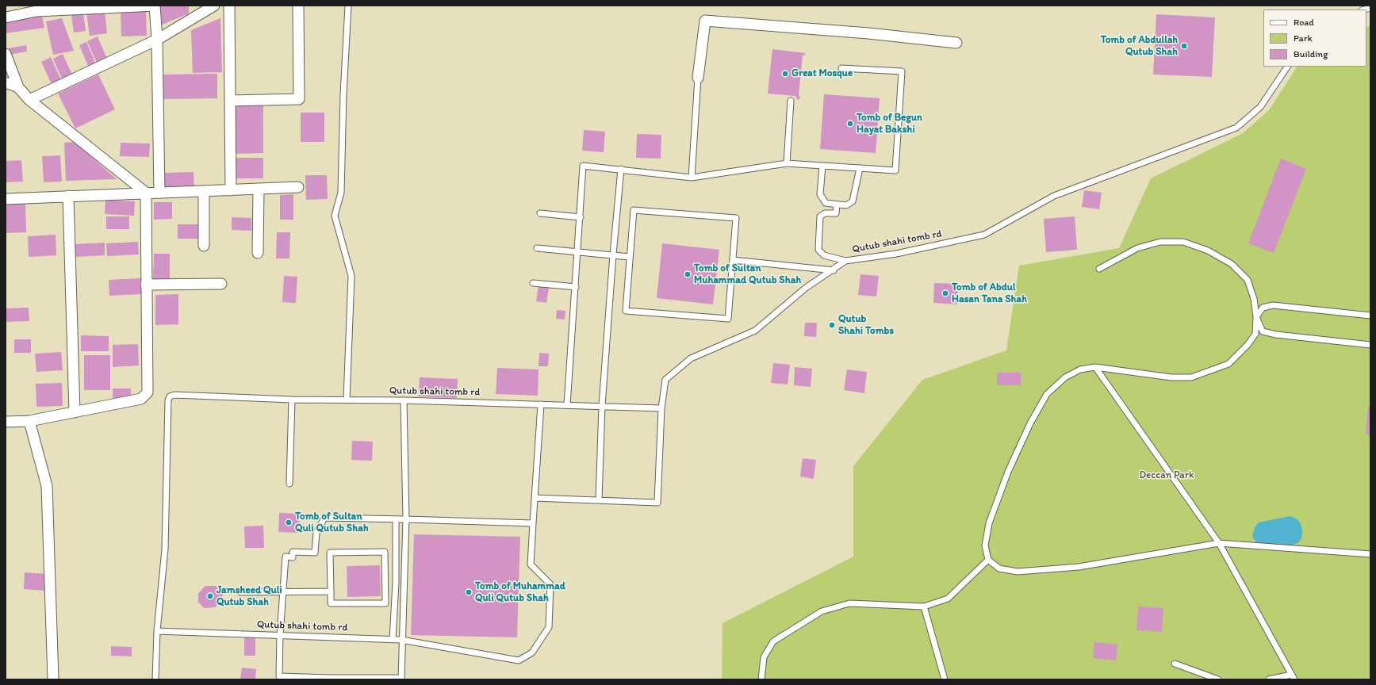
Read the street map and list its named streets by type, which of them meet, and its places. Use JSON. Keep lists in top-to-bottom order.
{
  "streets": {
    "lane": ["Qutub shahi tomb rd"]
  },
  "parks": ["Deccan Park"],
  "places": [
    "Tomb of Abdullah Qutub Shah",
    "Great Mosque",
    "Tomb of Begun Hayat Bakshi",
    "Tomb of Sultan Muhammad Qutub Shah",
    "Tomb of Abdul Hasan Tana Shah",
    "Qutub Shahi Tombs",
    "Tomb of Sultan Quli Qutub Shah",
    "Tomb of Muhammad Quli Qutub Shah",
    "Jamsheed Quli Qutub Shah"
  ],
  "legend": ["Road", "Park", "Building"]
}
